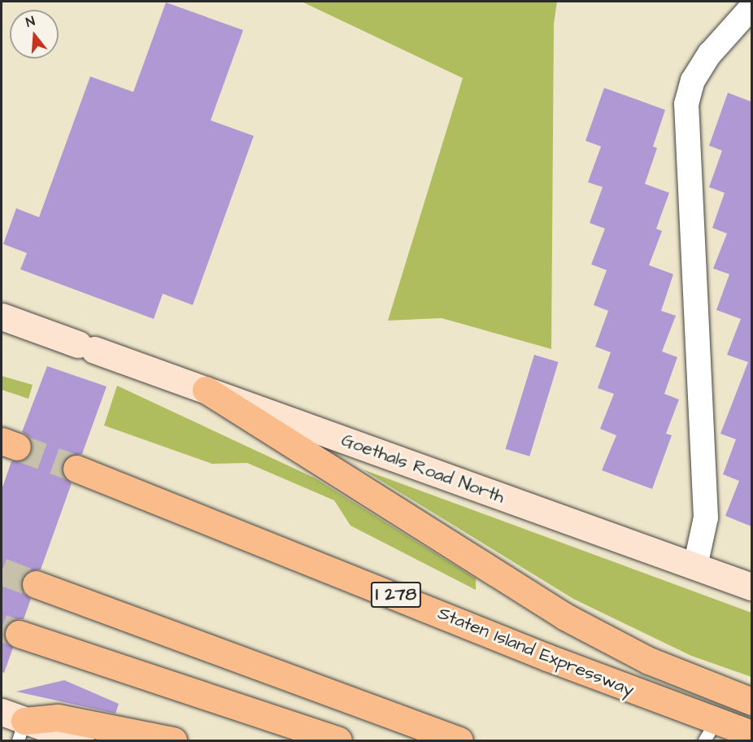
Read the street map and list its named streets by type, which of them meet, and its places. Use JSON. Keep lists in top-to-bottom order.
{
  "streets": {
    "highway": ["I 278", "Staten Island Expressway"],
    "street": ["Goethals Road North"]
  },
  "north": "top"
}
